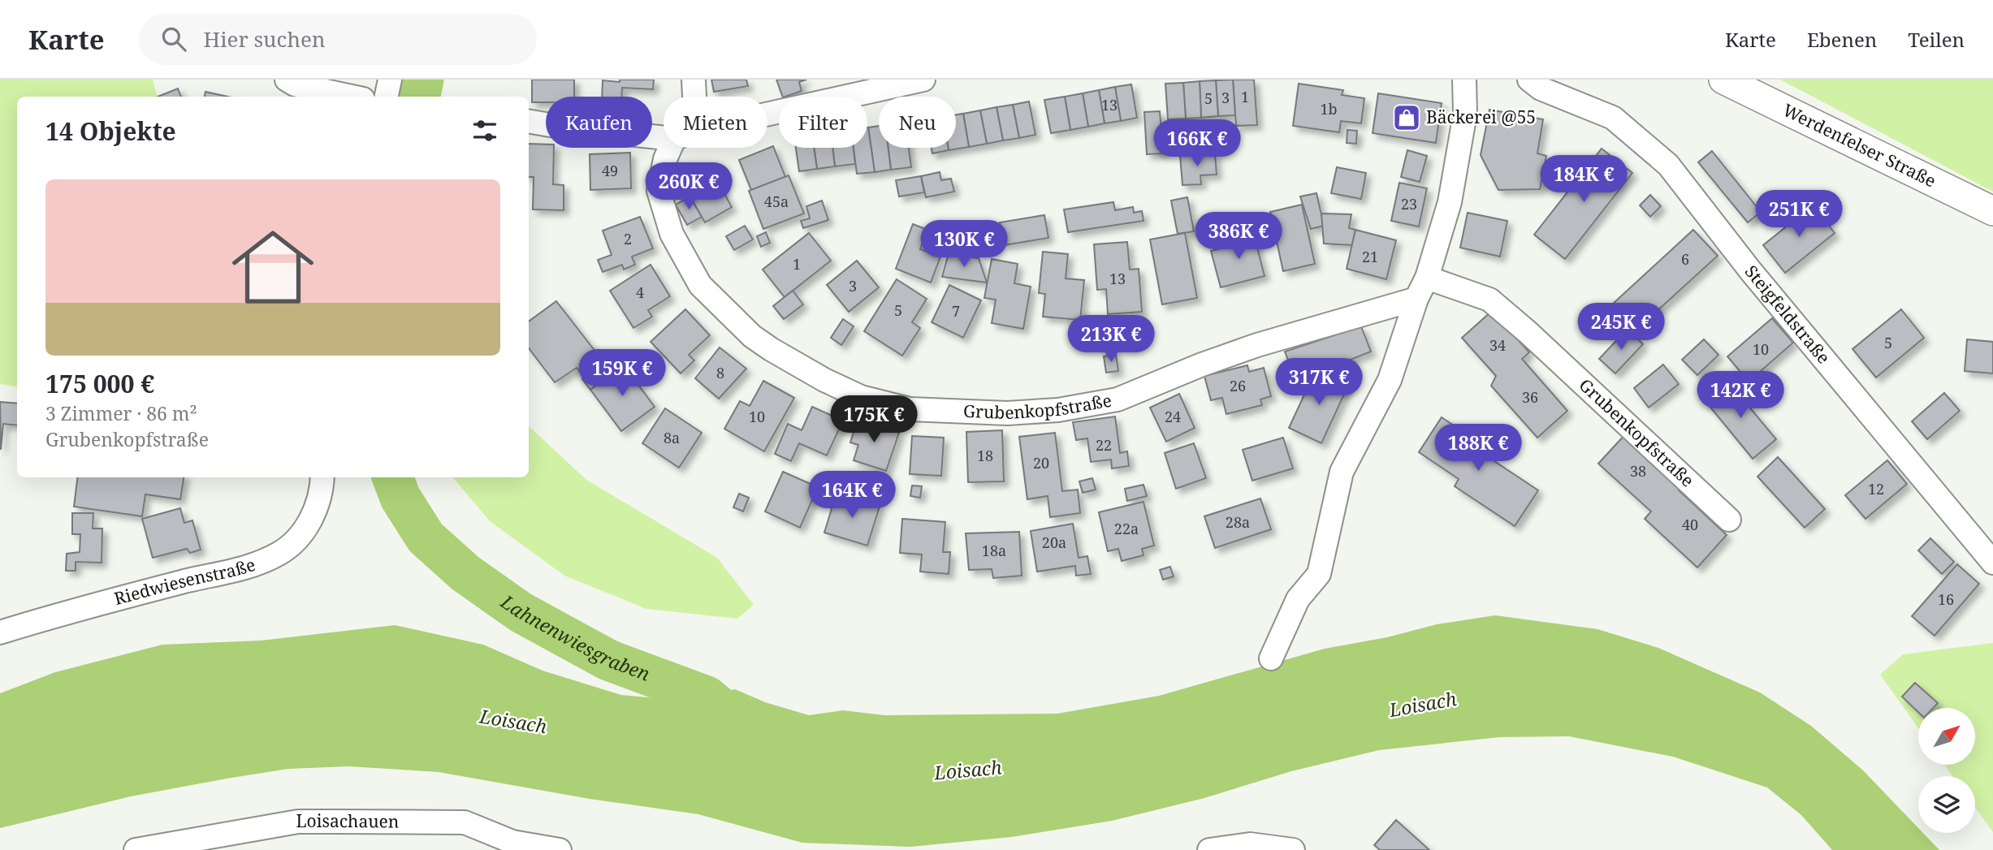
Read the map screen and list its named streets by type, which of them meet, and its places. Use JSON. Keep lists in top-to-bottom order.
{
  "streets": {
    "street": [
      "Werdenfelser Straße",
      "Steigfeldstraße",
      "Grubenkopfstraße",
      "Riedwiesenstraße",
      "Loisachauen"
    ]
  },
  "water": ["Lahnenwiesgraben", "Loisach"],
  "places": {
    "shop": ["Bäckerei @55"]
  },
  "house_numbers": [
    "1",
    "3",
    "5",
    "13",
    "1b",
    "49",
    "45a",
    "23",
    "2",
    "21",
    "6",
    "1",
    "13",
    "3",
    "4",
    "5",
    "7",
    "5",
    "34",
    "10",
    "8",
    "26",
    "36",
    "10",
    "24",
    "8a",
    "22",
    "18",
    "20",
    "38",
    "12",
    "28a",
    "40",
    "22a",
    "20a",
    "18a",
    "16"
  ],
  "north": "top right",
  "page": {
    "header": "Karte",
    "search": "Hier suchen",
    "nav": ["Karte", "Ebenen", "Teilen"],
    "chip": [
      "Kaufen",
      "Mieten",
      "Filter",
      "Neu"
    ],
    "heading": "14 Objekte",
    "price": [
      "166K €",
      "184K €",
      "260K €",
      "251K €",
      "386K €",
      "130K €",
      "245K €",
      "213K €",
      "159K €",
      "317K €",
      "142K €",
      "175K €",
      "188K €",
      "164K €"
    ],
    "list": [
      {
        "name": "175 000 €",
        "note": "3 Zimmer · 86 m² · Grubenkopfstraße"
      }
    ]
  }
}
